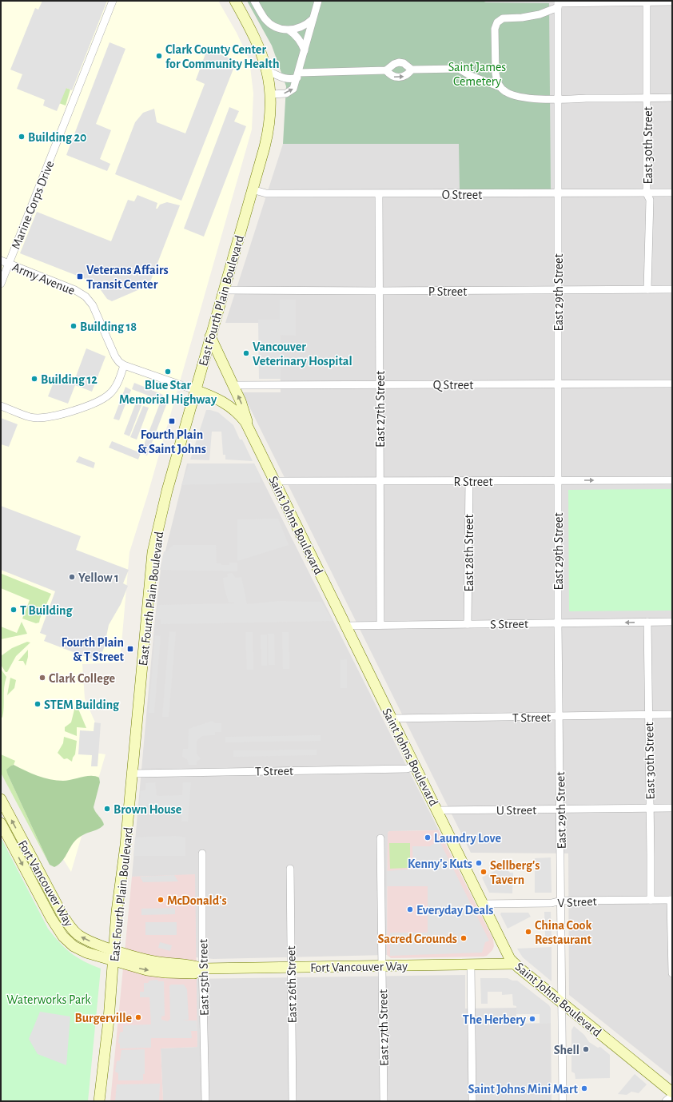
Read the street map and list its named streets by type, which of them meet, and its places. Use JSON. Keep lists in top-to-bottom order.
{
  "streets": {
    "street": [
      "East 30th Street",
      "O Street",
      "Marine Corps Drive",
      "Army Avenue",
      "P Street",
      "East 29th Street",
      "East Fourth Plain Boulevard",
      "Q Street",
      "East 27th Street",
      "R Street",
      "Saint Johns Boulevard",
      "East 28th Street",
      "S Street",
      "T Street",
      "U Street",
      "Fort Vancouver Way",
      "V Street",
      "East 25th Street",
      "East 26th Street"
    ]
  },
  "crossings": [
    ["East 30th Street", "O Street"],
    ["East 30th Street", "P Street"],
    ["East 30th Street", "S Street"],
    ["East 30th Street", "T Street"],
    ["East 30th Street", "U Street"],
    ["East 30th Street", "V Street"],
    ["O Street", "East 29th Street"],
    ["O Street", "East Fourth Plain Boulevard"],
    ["O Street", "East 27th Street"],
    ["Marine Corps Drive", "Army Avenue"],
    ["P Street", "East 29th Street"],
    ["P Street", "East Fourth Plain Boulevard"],
    ["P Street", "East 27th Street"],
    ["East 29th Street", "Q Street"],
    ["East 29th Street", "R Street"],
    ["East 29th Street", "Saint Johns Boulevard"],
    ["East 29th Street", "S Street"],
    ["East 29th Street", "T Street"],
    ["East 29th Street", "U Street"],
    ["East 29th Street", "V Street"],
    ["East Fourth Plain Boulevard", "Saint Johns Boulevard"],
    ["East Fourth Plain Boulevard", "T Street"],
    ["East Fourth Plain Boulevard", "Fort Vancouver Way"],
    ["Q Street", "East 27th Street"],
    ["East 27th Street", "R Street"],
    ["East 27th Street", "S Street"],
    ["East 27th Street", "Fort Vancouver Way"],
    ["R Street", "Saint Johns Boulevard"],
    ["R Street", "East 28th Street"],
    ["Saint Johns Boulevard", "S Street"],
    ["Saint Johns Boulevard", "T Street"],
    ["Saint Johns Boulevard", "U Street"],
    ["Saint Johns Boulevard", "Fort Vancouver Way"],
    ["Saint Johns Boulevard", "V Street"],
    ["East 28th Street", "S Street"],
    ["Fort Vancouver Way", "East 25th Street"],
    ["Fort Vancouver Way", "East 26th Street"]
  ],
  "parks": ["Saint James Cemetery", "Waterworks Park"],
  "places": {
    "other": [
      "Clark County Center for Community Health",
      "Building 20",
      "Building 18",
      "Vancouver Veterinary Hospital",
      "Blue Star Memorial Highway",
      "Building 12",
      "Yellow 1",
      "T Building",
      "Clark College",
      "STEM Building",
      "Brown House",
      "Laundry Love",
      "Kenny's Kuts",
      "Sellberg's Tavern",
      "McDonald's",
      "Everyday Deals",
      "China Cook Restaurant",
      "Sacred Grounds",
      "Burgerville",
      "The Herbery",
      "Shell",
      "Saint Johns Mini Mart"
    ],
    "transit": ["Veterans Affairs Transit Center", "Fourth Plain & Saint Johns", "Fourth Plain & T Street"]
  }
}
